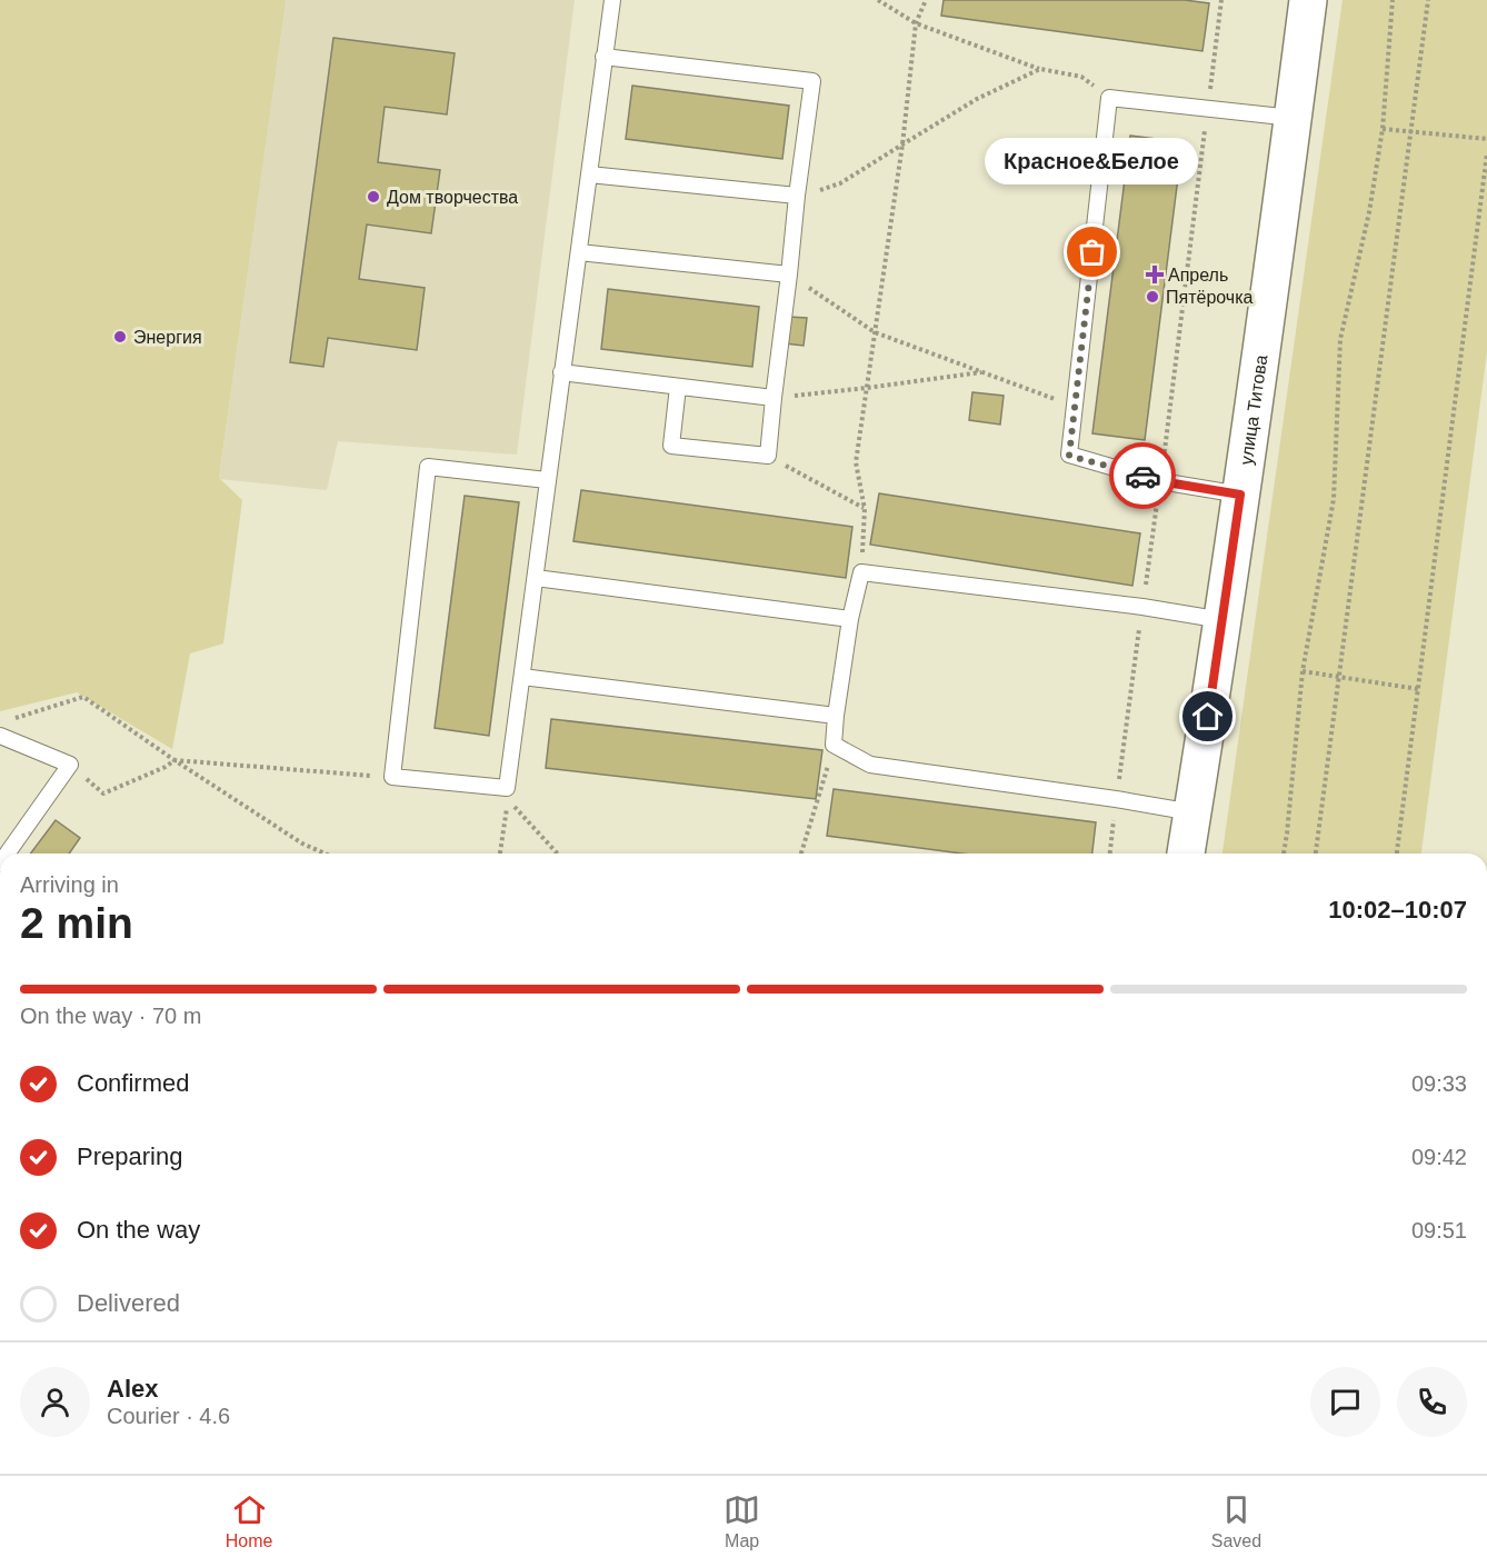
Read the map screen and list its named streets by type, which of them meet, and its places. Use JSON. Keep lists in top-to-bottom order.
{
  "streets": {
    "main road": ["улица Титова"]
  },
  "places": {
    "other": [
      "Дом творчества",
      "Красное&Белое",
      "Пятёрочка",
      "Энергия"
    ],
    "health": ["Апрель"]
  },
  "page": {
    "bubble": "Красное&Белое",
    "heading": ["2 min", "Arriving in", "10:02–10:07"],
    "panel": ["Alex", "Courier · 4.6"],
    "bar": "On the way · 70 m",
    "list": [
      ["Confirmed", "09:33"],
      ["Preparing", "09:42"],
      ["On the way", "09:51"],
      "Delivered"
    ],
    "tabs": ["Home", "Map", "Saved"]
  }
}
